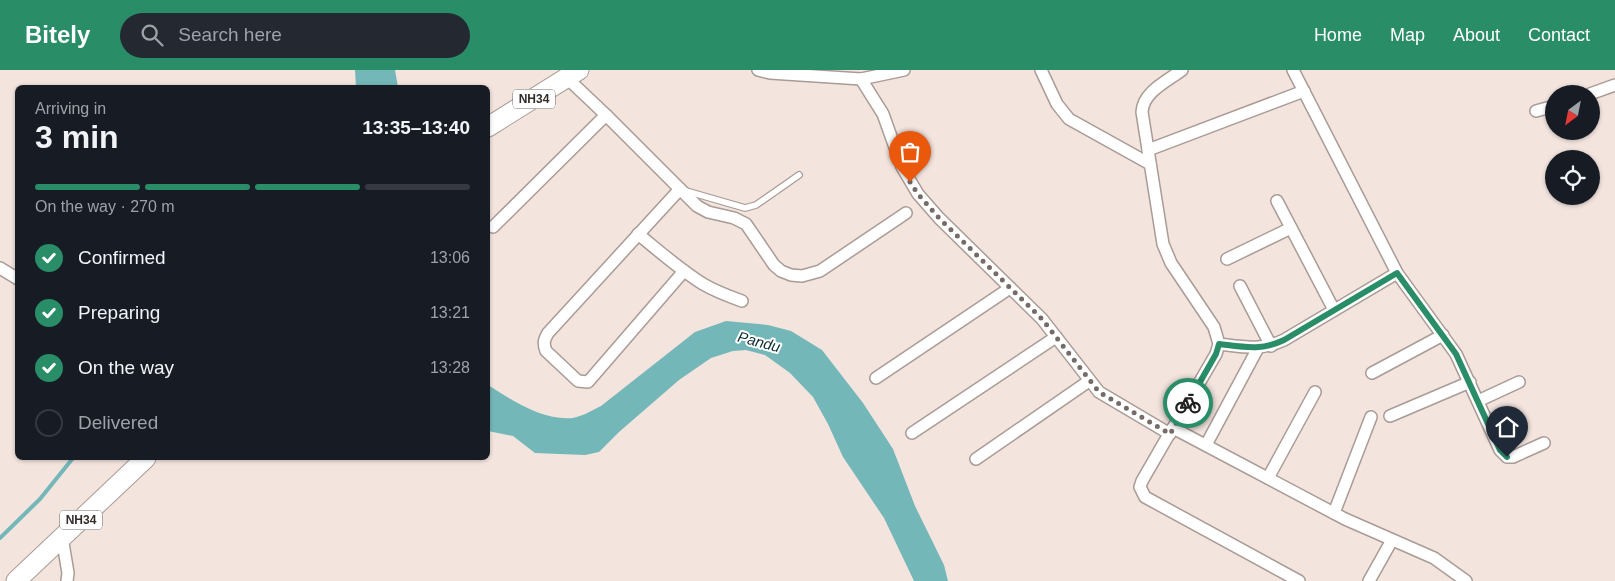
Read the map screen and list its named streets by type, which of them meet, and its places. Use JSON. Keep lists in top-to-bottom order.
{
  "streets": {
    "highway": ["NH34"]
  },
  "water": ["Pandu"],
  "north": "bottom left",
  "page": {
    "header": "Bitely",
    "search": "Search here",
    "nav": [
      "Home",
      "Map",
      "About",
      "Contact"
    ],
    "heading": ["3 min", "Arriving in", "13:35–13:40"],
    "bar": "On the way · 270 m",
    "list": [
      ["Confirmed", "13:06"],
      ["Preparing", "13:21"],
      ["On the way", "13:28"],
      "Delivered"
    ]
  }
}
